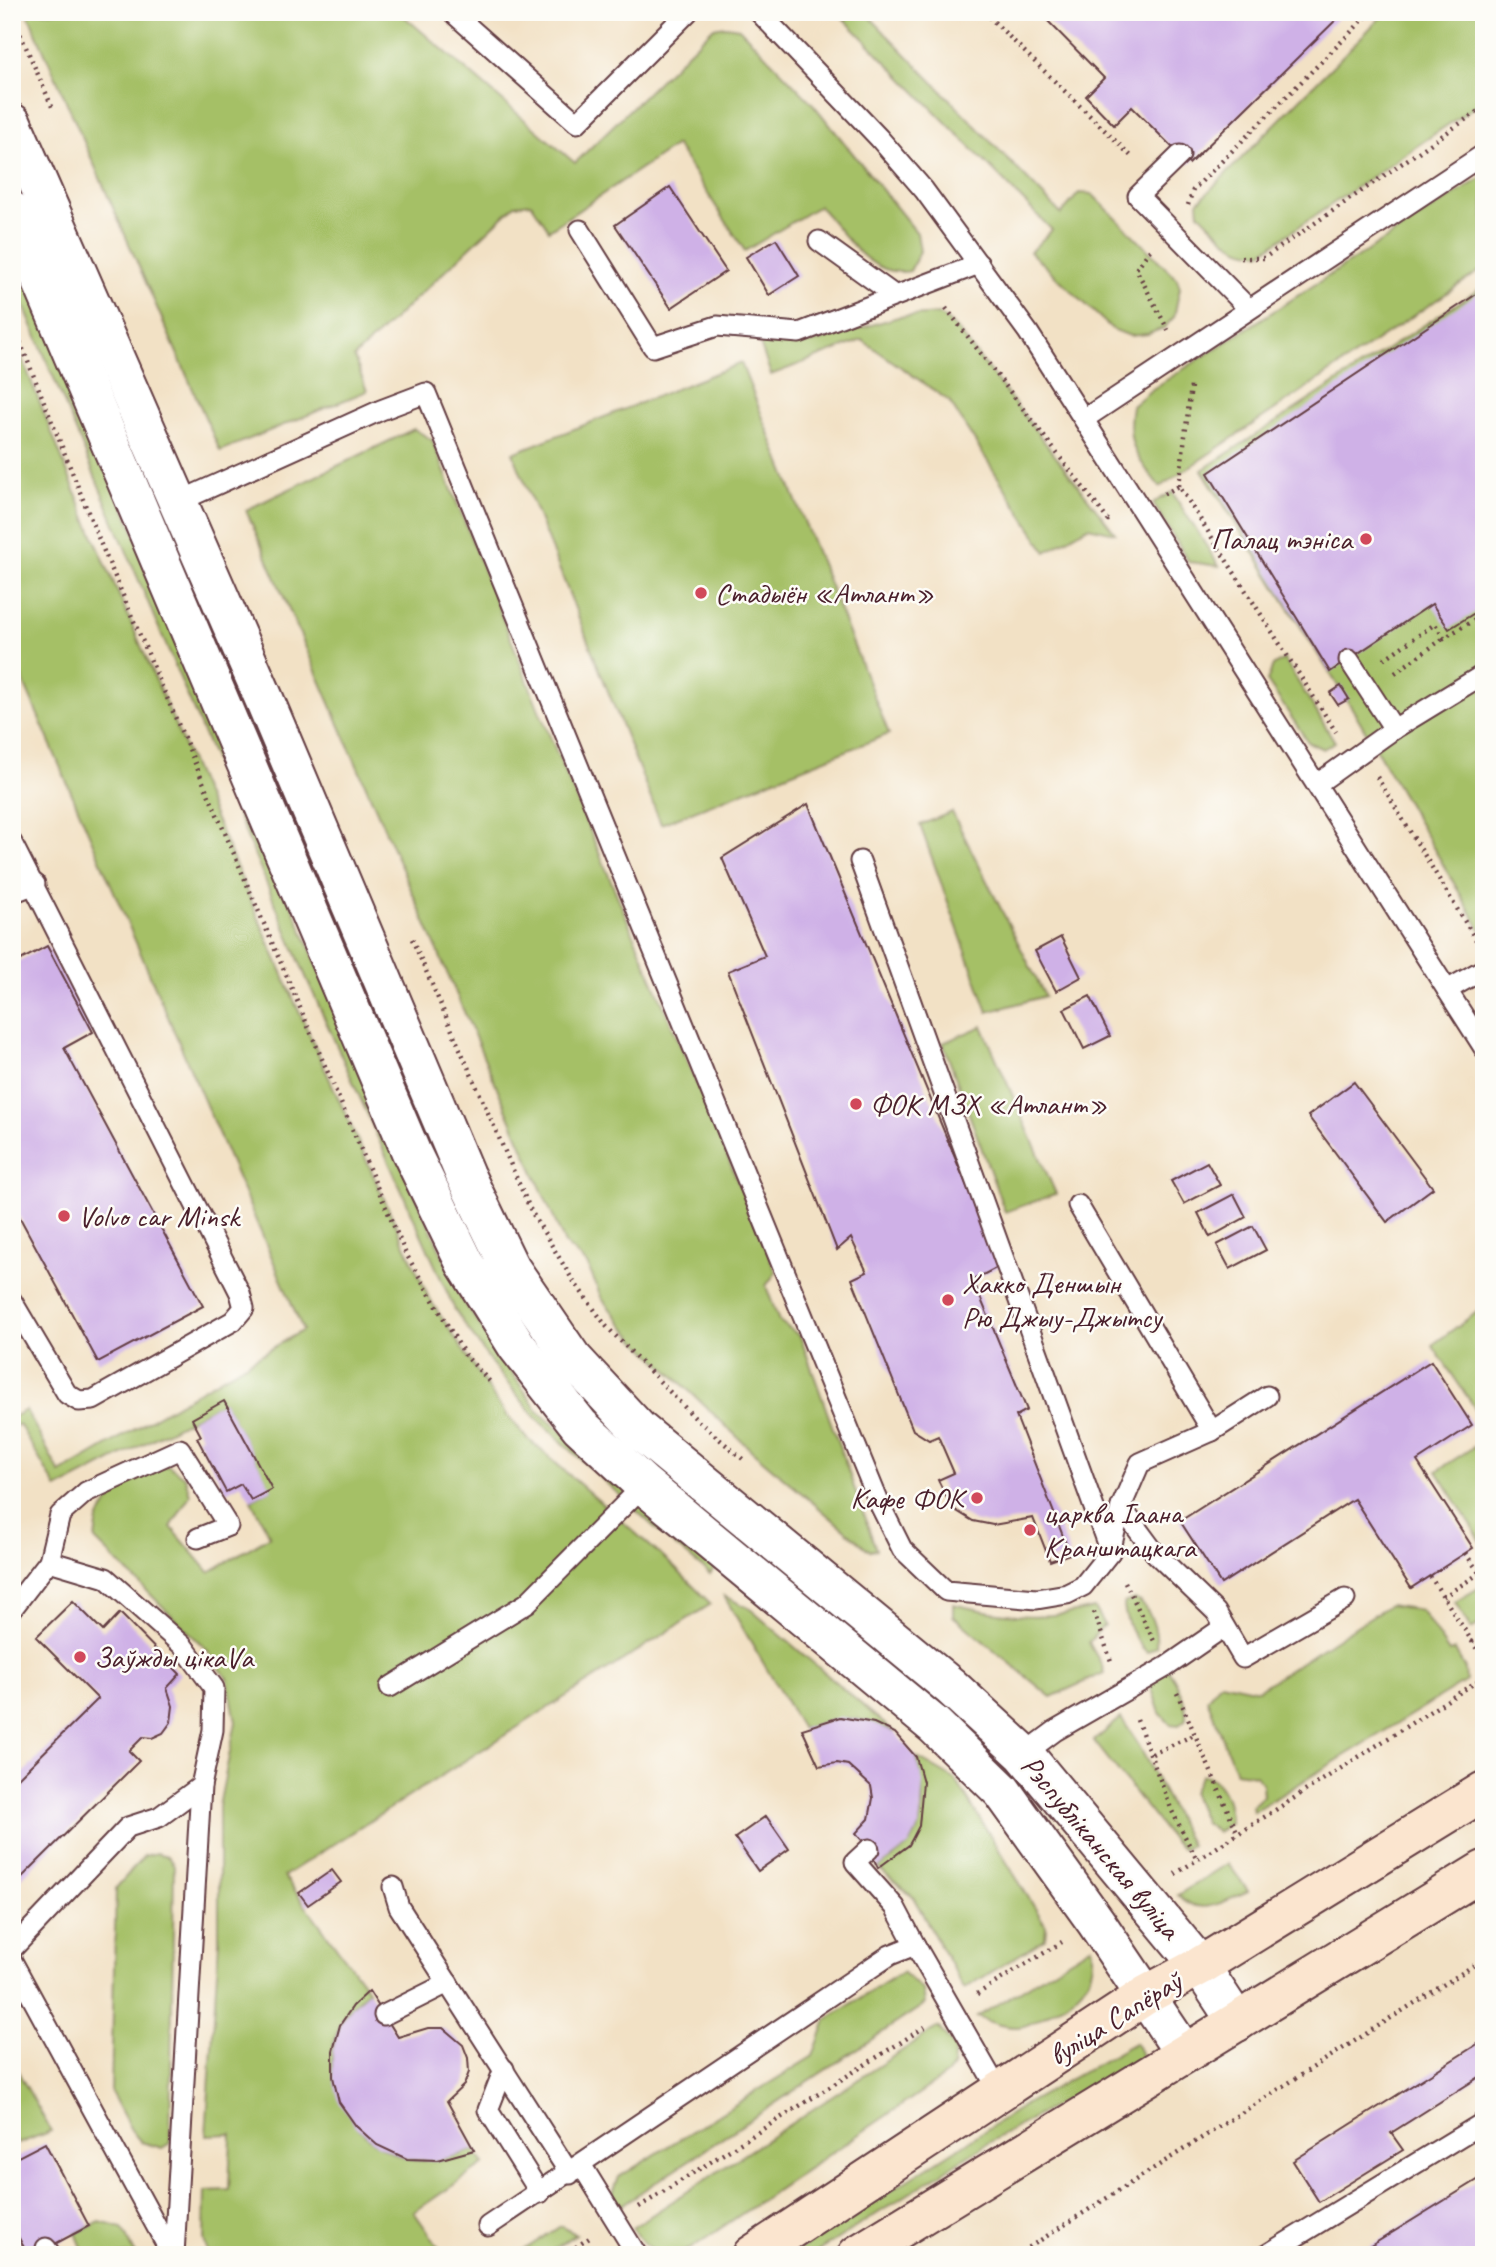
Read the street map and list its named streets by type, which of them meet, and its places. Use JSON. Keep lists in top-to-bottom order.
{
  "streets": {
    "main road": ["вуліца Сапёраў"],
    "street": ["Рэспубліканская вуліца"]
  },
  "crossings": [
    ["Рэспубліканская вуліца", "вуліца Сапёраў"]
  ],
  "places": [
    "Палац тэніса",
    "Стадыён «Атлант»",
    "ФОК МЗХ «Атлант»",
    "Volvo car Minsk",
    "Хакко Деншын Рю Джыу-Джытсу",
    "Кафе ФОК",
    "царква Іаана Кранштацкага",
    "Заўжды цікаVа"
  ]
}
